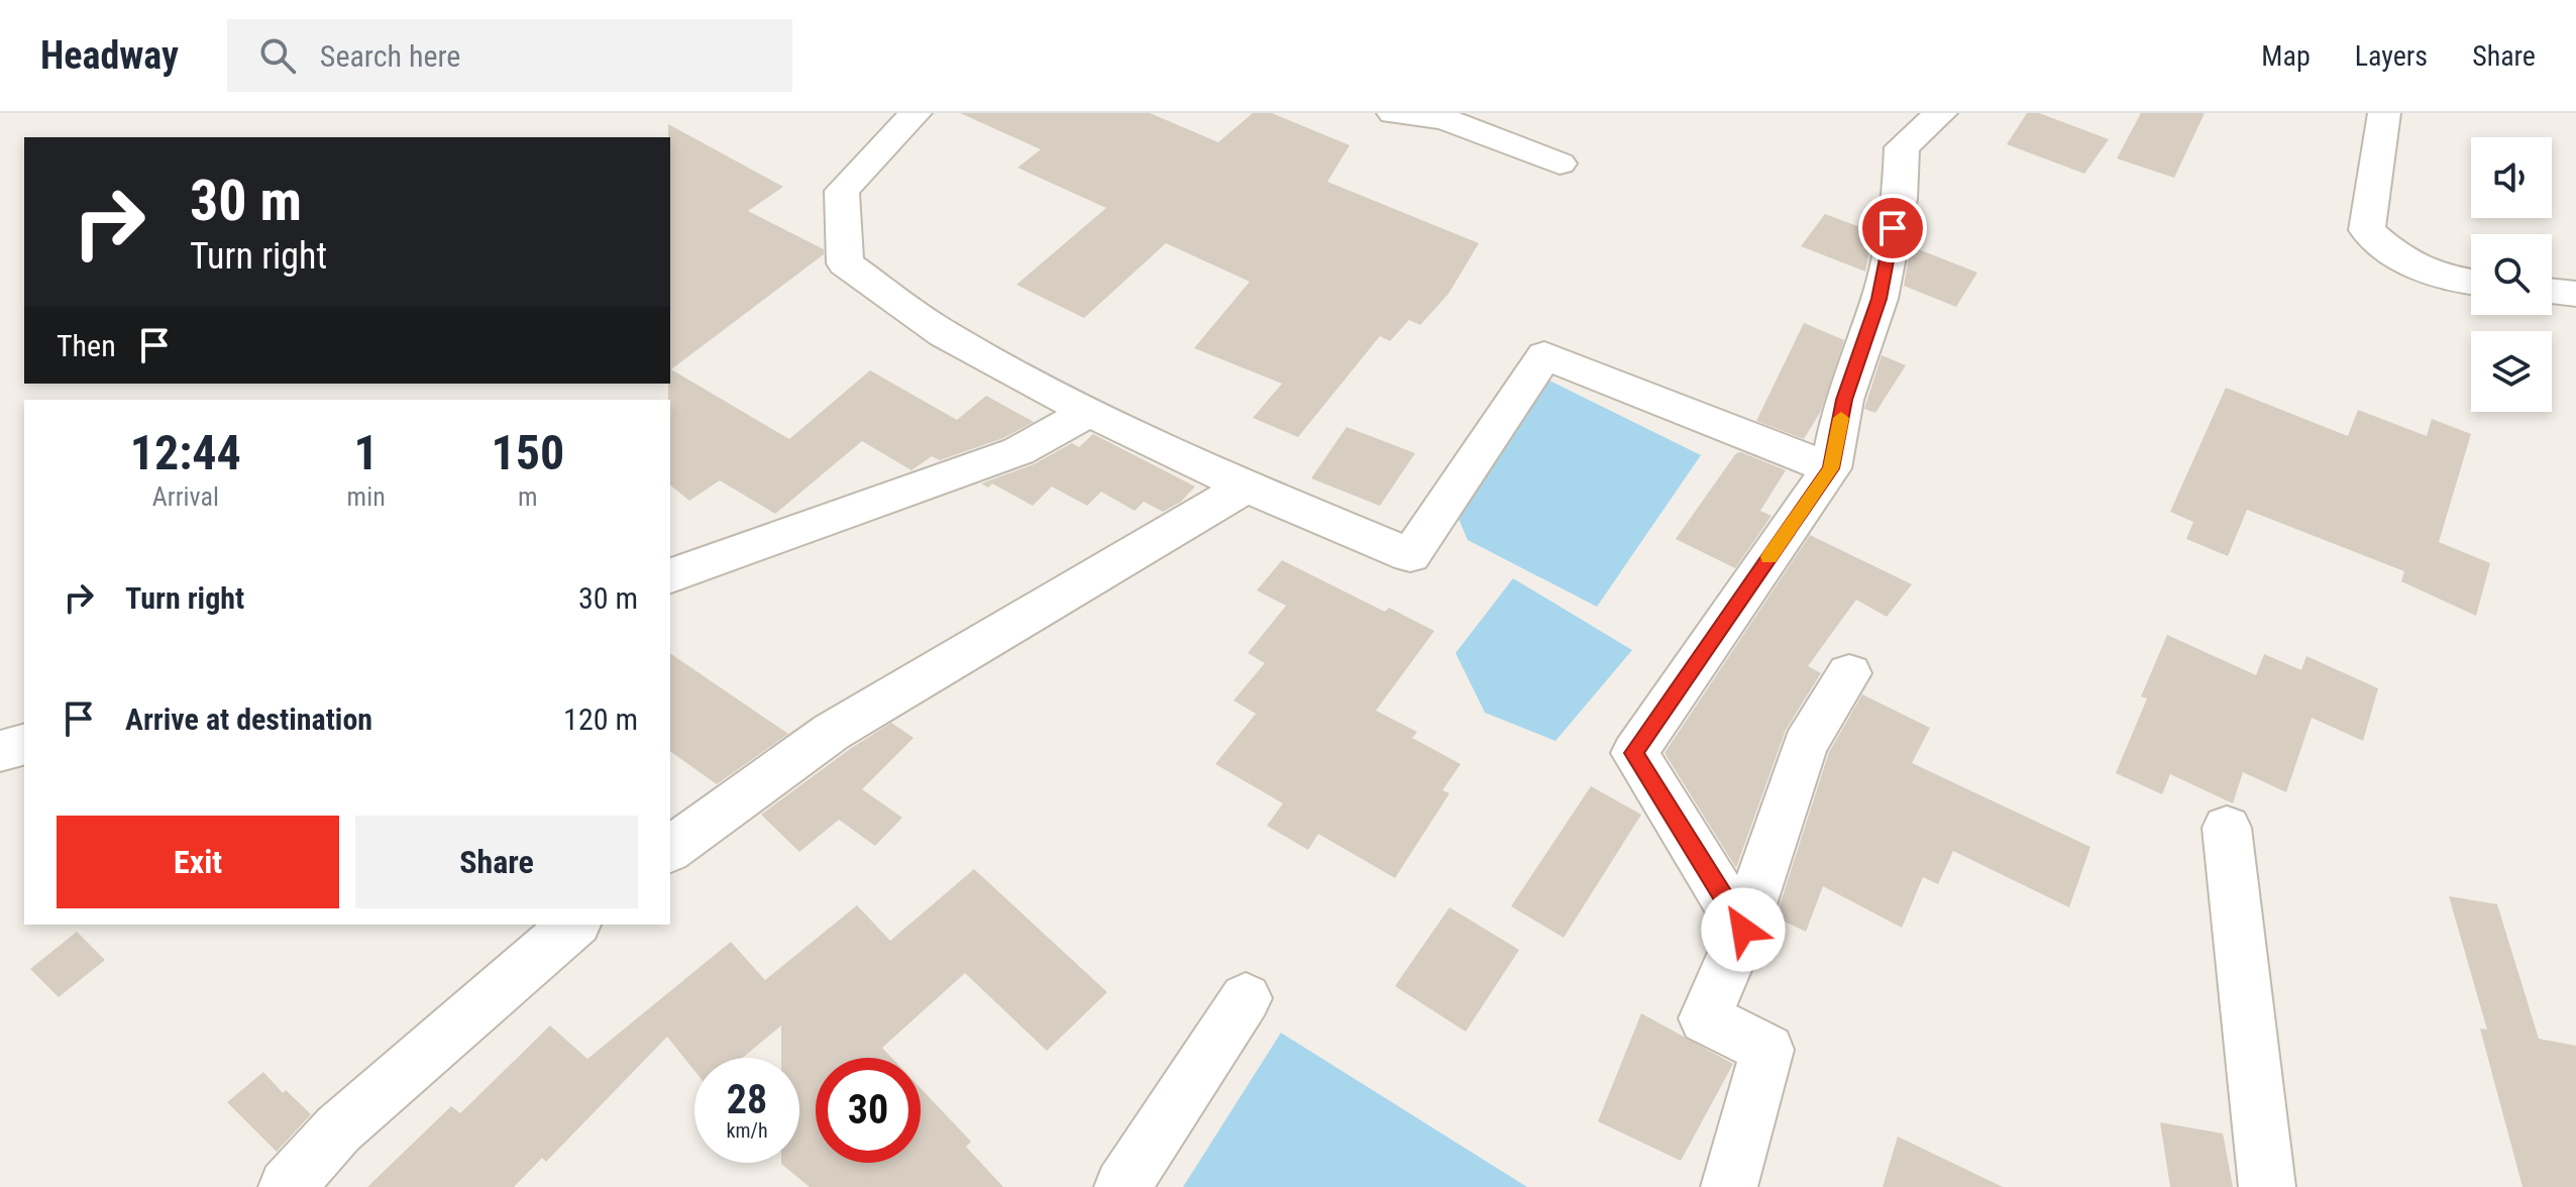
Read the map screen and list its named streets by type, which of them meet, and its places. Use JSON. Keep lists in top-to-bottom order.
{
  "page": {
    "header": "Headway",
    "search": "Search here",
    "nav": ["Map", "Layers", "Share"],
    "turn": ["30 m", "Turn right"],
    "then": "Then",
    "eta": [
      "12:44",
      "Arrival",
      "1",
      "min",
      "150",
      "m"
    ],
    "list": [
      {
        "name": "Turn right",
        "value": "30 m"
      },
      {
        "name": "Arrive at destination",
        "value": "120 m"
      }
    ],
    "buttons": ["Exit", "Share"],
    "speed": "28 km/h",
    "limit": "30"
  }
}
